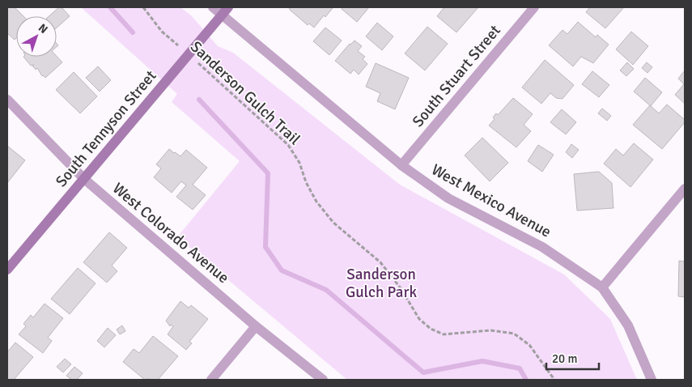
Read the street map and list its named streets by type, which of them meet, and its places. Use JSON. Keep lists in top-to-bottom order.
{
  "streets": {
    "street": [
      "South Stuart Street",
      "South Tennyson Street",
      "West Mexico Avenue",
      "West Colorado Avenue"
    ],
    "path": ["Sanderson Gulch Trail"]
  },
  "crossings": [
    ["South Stuart Street", "West Mexico Avenue"],
    ["Sanderson Gulch Trail", "South Tennyson Street"],
    ["South Tennyson Street", "West Mexico Avenue"],
    ["South Tennyson Street", "West Colorado Avenue"]
  ],
  "parks": ["Sanderson Gulch Park"],
  "scale_bar": "20 m",
  "north": "top right"
}
